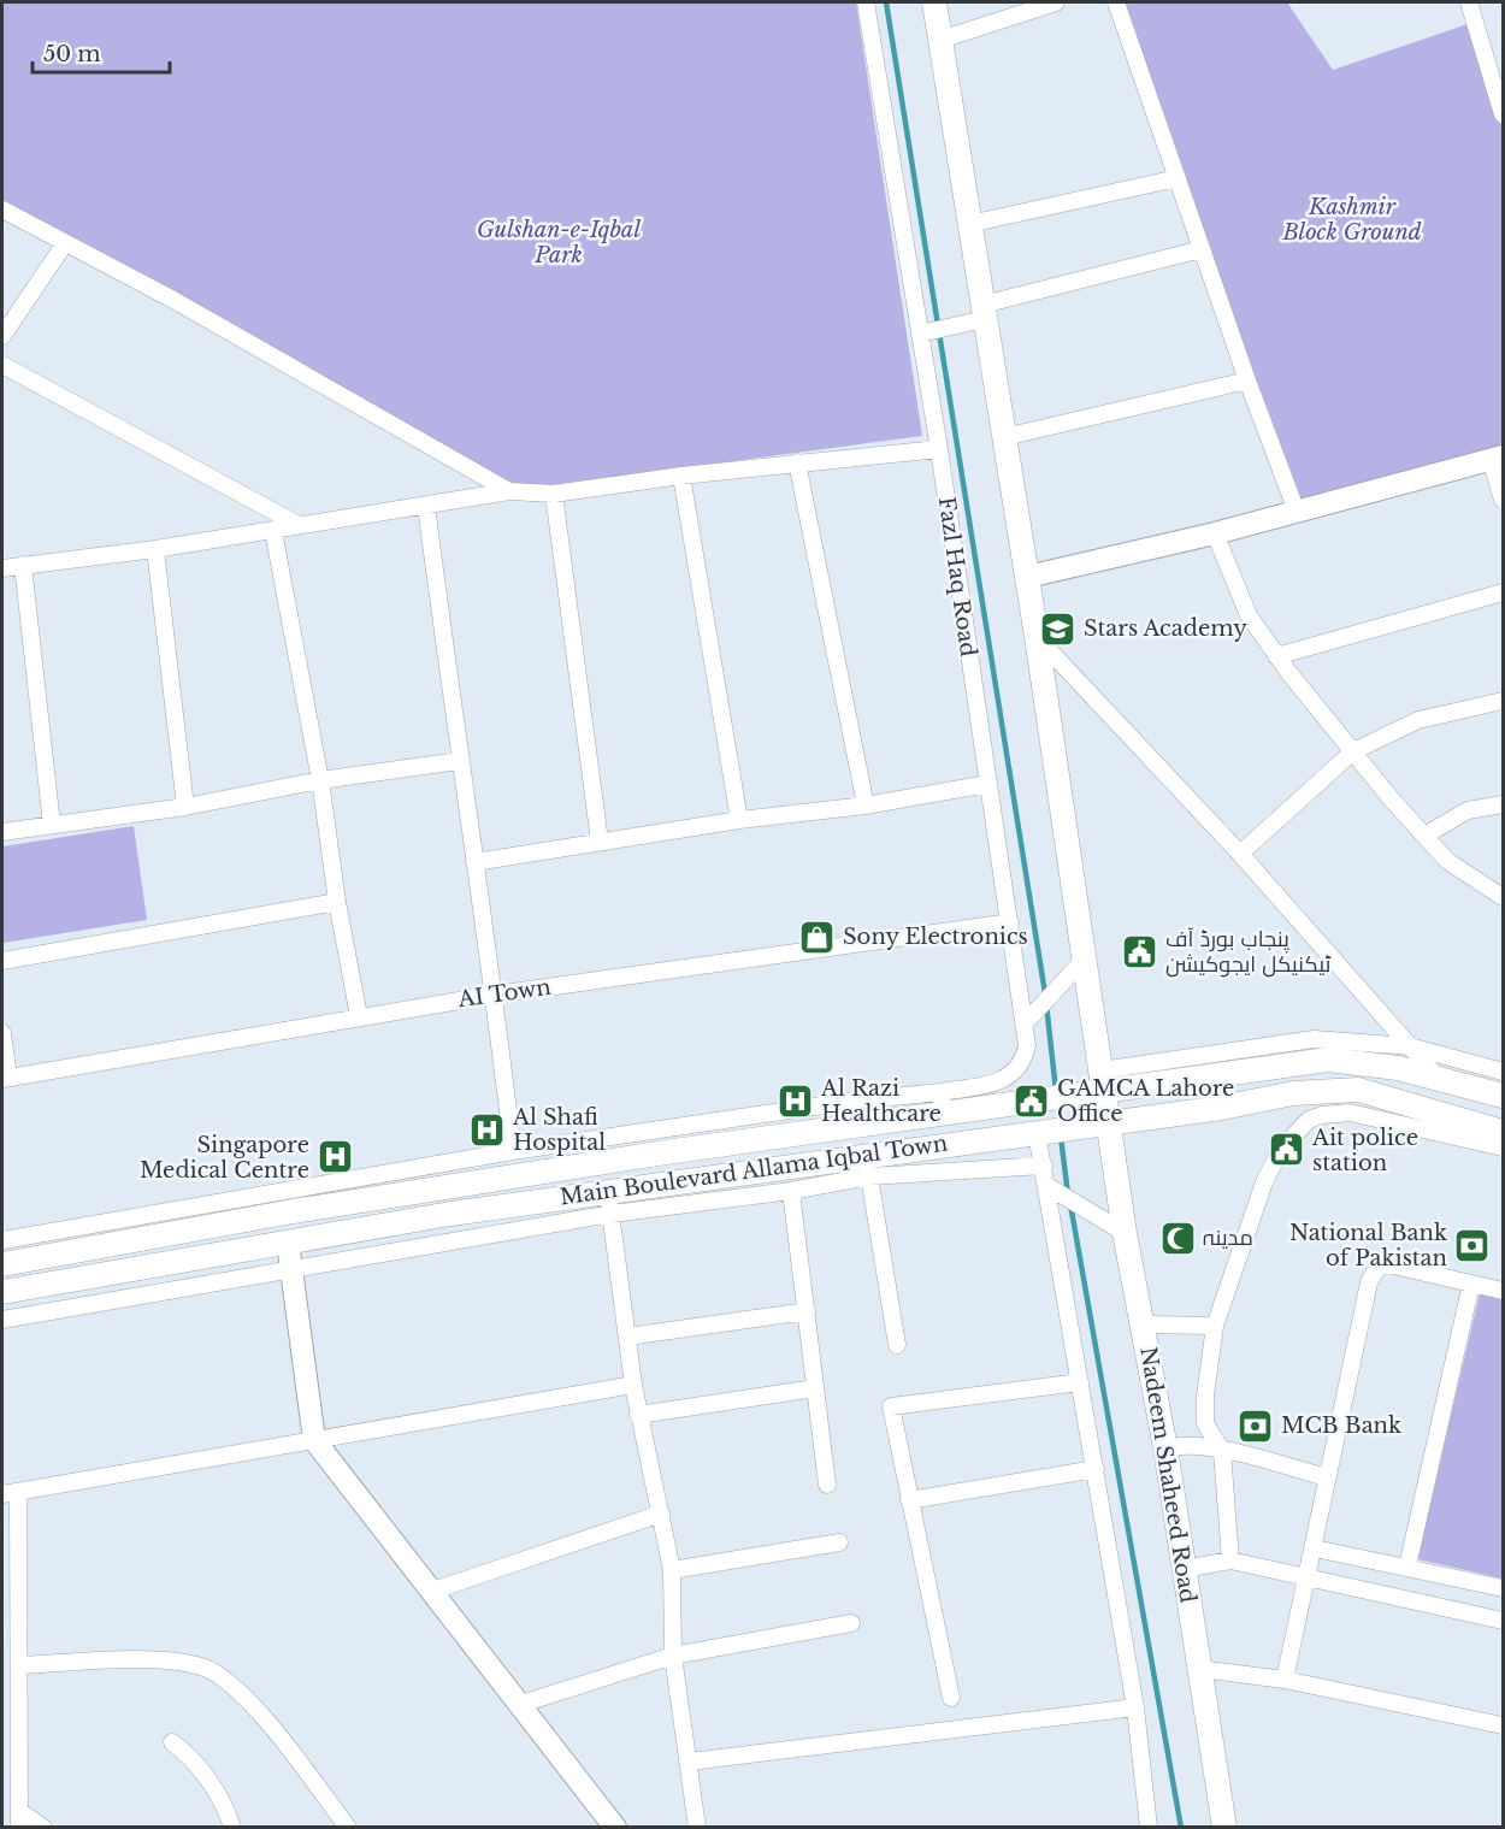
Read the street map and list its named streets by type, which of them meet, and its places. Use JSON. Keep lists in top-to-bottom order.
{
  "streets": {
    "main road": ["Main Boulevard Allama Iqbal Town", "Nadeem Shaheed Road"],
    "street": ["Fazl Haq Road", "AI Town"]
  },
  "crossings": [
    ["Fazl Haq Road", "AI Town"],
    ["Main Boulevard Allama Iqbal Town", "Nadeem Shaheed Road"]
  ],
  "parks": ["Kashmir Block Ground", "Gulshan-e-Iqbal Park"],
  "places": {
    "school or university": ["Stars Academy"],
    "shop": ["Sony Electronics"],
    "public building": ["پنجاب بورڈ آف ٹیکنیکل ایجوکیشن", "GAMCA Lahore Office", "Ait police station"],
    "hospital": ["Al Razi Healthcare", "Al Shafi Hospital", "Singapore Medical Centre"],
    "mosque": ["مدینہ"],
    "bank": ["National Bank of Pakistan", "MCB Bank"]
  },
  "scale_bar": "50 m"
}
